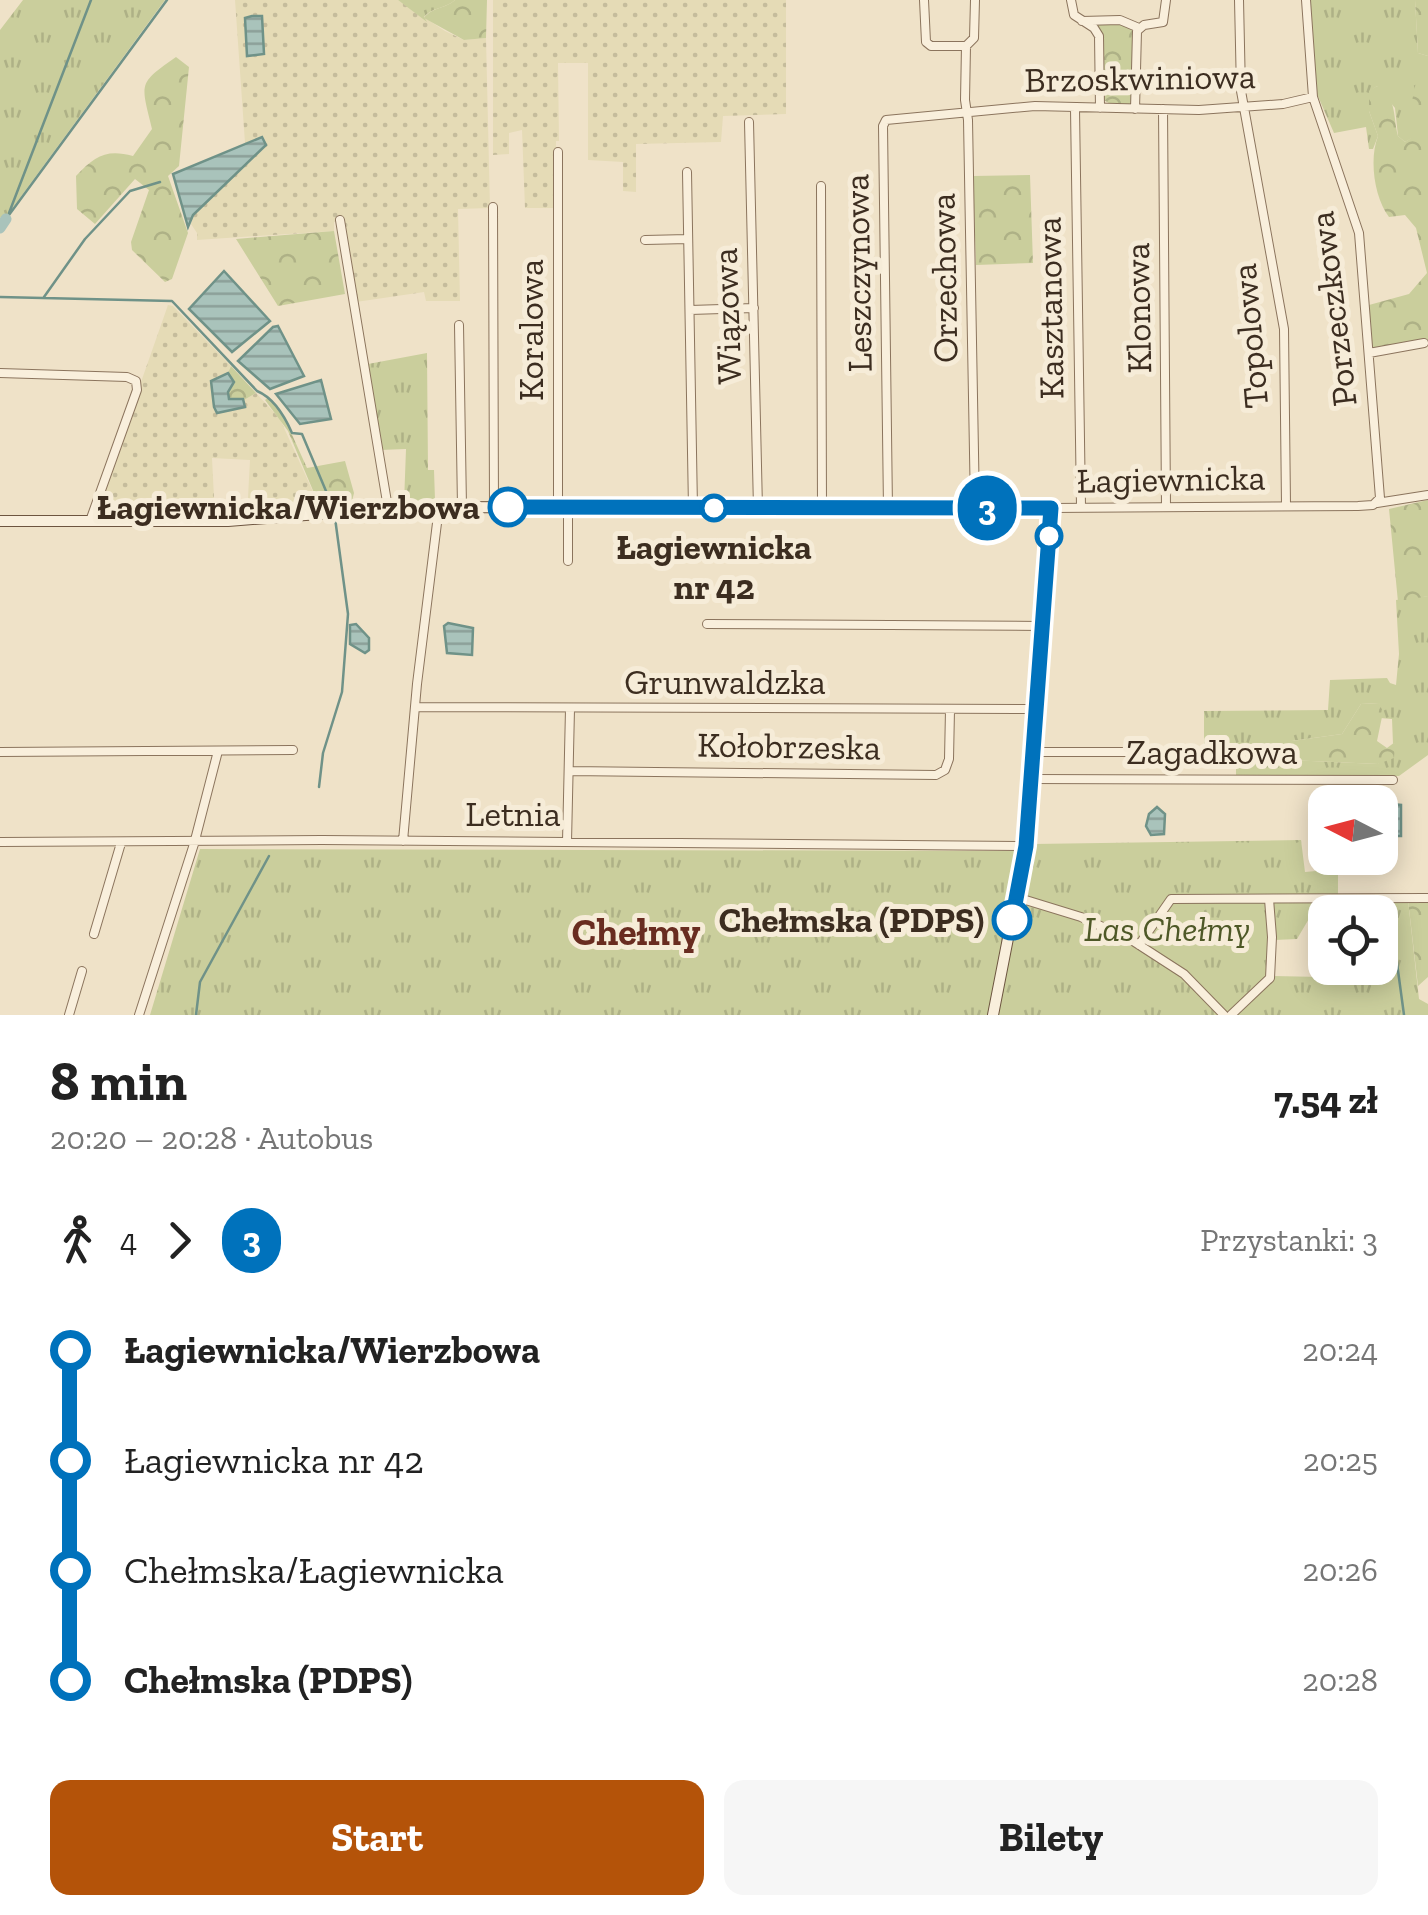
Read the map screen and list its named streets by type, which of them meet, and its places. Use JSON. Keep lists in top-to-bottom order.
{
  "streets": {
    "street": [
      "Brzoskwiniowa",
      "Leszczynowa",
      "Orzechowa",
      "Kasztanowa",
      "Klonowa",
      "Porzeczkowa",
      "Wiązowa",
      "Koralowa",
      "Topolowa",
      "Łagiewnicka",
      "Grunwaldzka",
      "Kołobrzeska",
      "Zagadkowa",
      "Letnia"
    ]
  },
  "crossings": [
    ["Brzoskwiniowa", "Leszczynowa"],
    ["Brzoskwiniowa", "Orzechowa"],
    ["Brzoskwiniowa", "Kasztanowa"],
    ["Brzoskwiniowa", "Klonowa"],
    ["Brzoskwiniowa", "Porzeczkowa"],
    ["Brzoskwiniowa", "Topolowa"],
    ["Leszczynowa", "Orzechowa"],
    ["Leszczynowa", "Łagiewnicka"],
    ["Orzechowa", "Łagiewnicka"],
    ["Kasztanowa", "Łagiewnicka"],
    ["Klonowa", "Łagiewnicka"],
    ["Porzeczkowa", "Łagiewnicka"],
    ["Wiązowa", "Łagiewnicka"],
    ["Koralowa", "Łagiewnicka"],
    ["Topolowa", "Łagiewnicka"],
    ["Grunwaldzka", "Kołobrzeska"]
  ],
  "districts": ["Chełmy"],
  "parks": ["Las Chełmy"],
  "places": ["Łagiewnicka/Wierzbowa", "Łagiewnicka nr 42", "Chełmska (PDPS)"],
  "lines": ["bus line 3"],
  "north": "left",
  "page": {
    "on_map": "3",
    "heading": ["8 min", "20:20 – 20:28 · Autobus", "7.54 zł"],
    "legs": ["4", "3", "Przystanki: 3"],
    "list": [
      {
        "name": "Łagiewnicka/Wierzbowa",
        "value": "20:24"
      },
      {
        "name": "Łagiewnicka nr 42",
        "value": "20:25"
      },
      {
        "name": "Chełmska/Łagiewnicka",
        "value": "20:26"
      },
      {
        "name": "Chełmska (PDPS)",
        "value": "20:28"
      }
    ],
    "buttons": ["Start", "Bilety"]
  }
}
